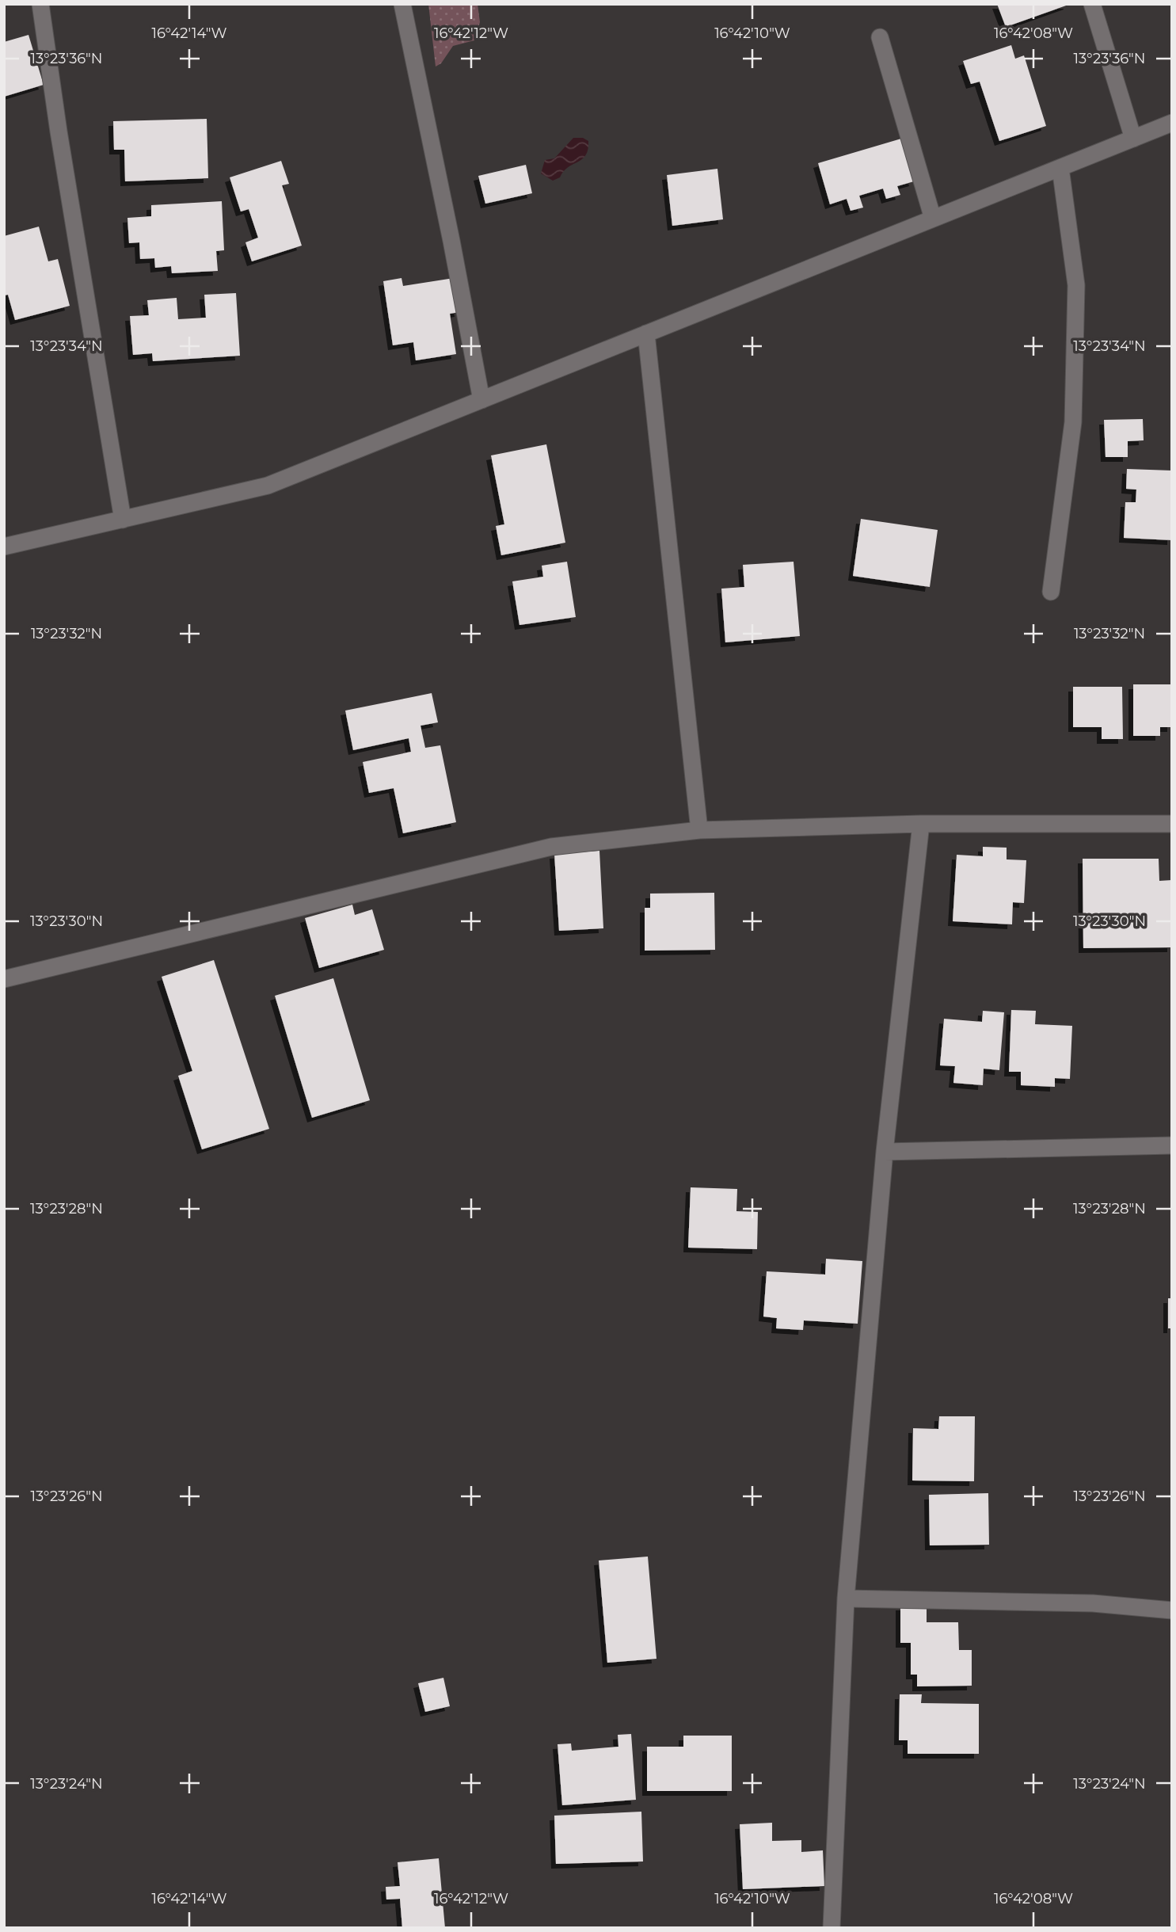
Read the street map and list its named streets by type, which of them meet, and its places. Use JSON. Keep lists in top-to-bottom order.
{
  "coordinates": [
    "16°42'14\"W",
    "16°42'12\"W",
    "16°42'10\"W",
    "16°42'08\"W",
    "13°23'36\"N",
    "13°23'34\"N",
    "13°23'32\"N",
    "13°23'30\"N",
    "13°23'28\"N",
    "13°23'26\"N",
    "13°23'24\"N"
  ]
}
